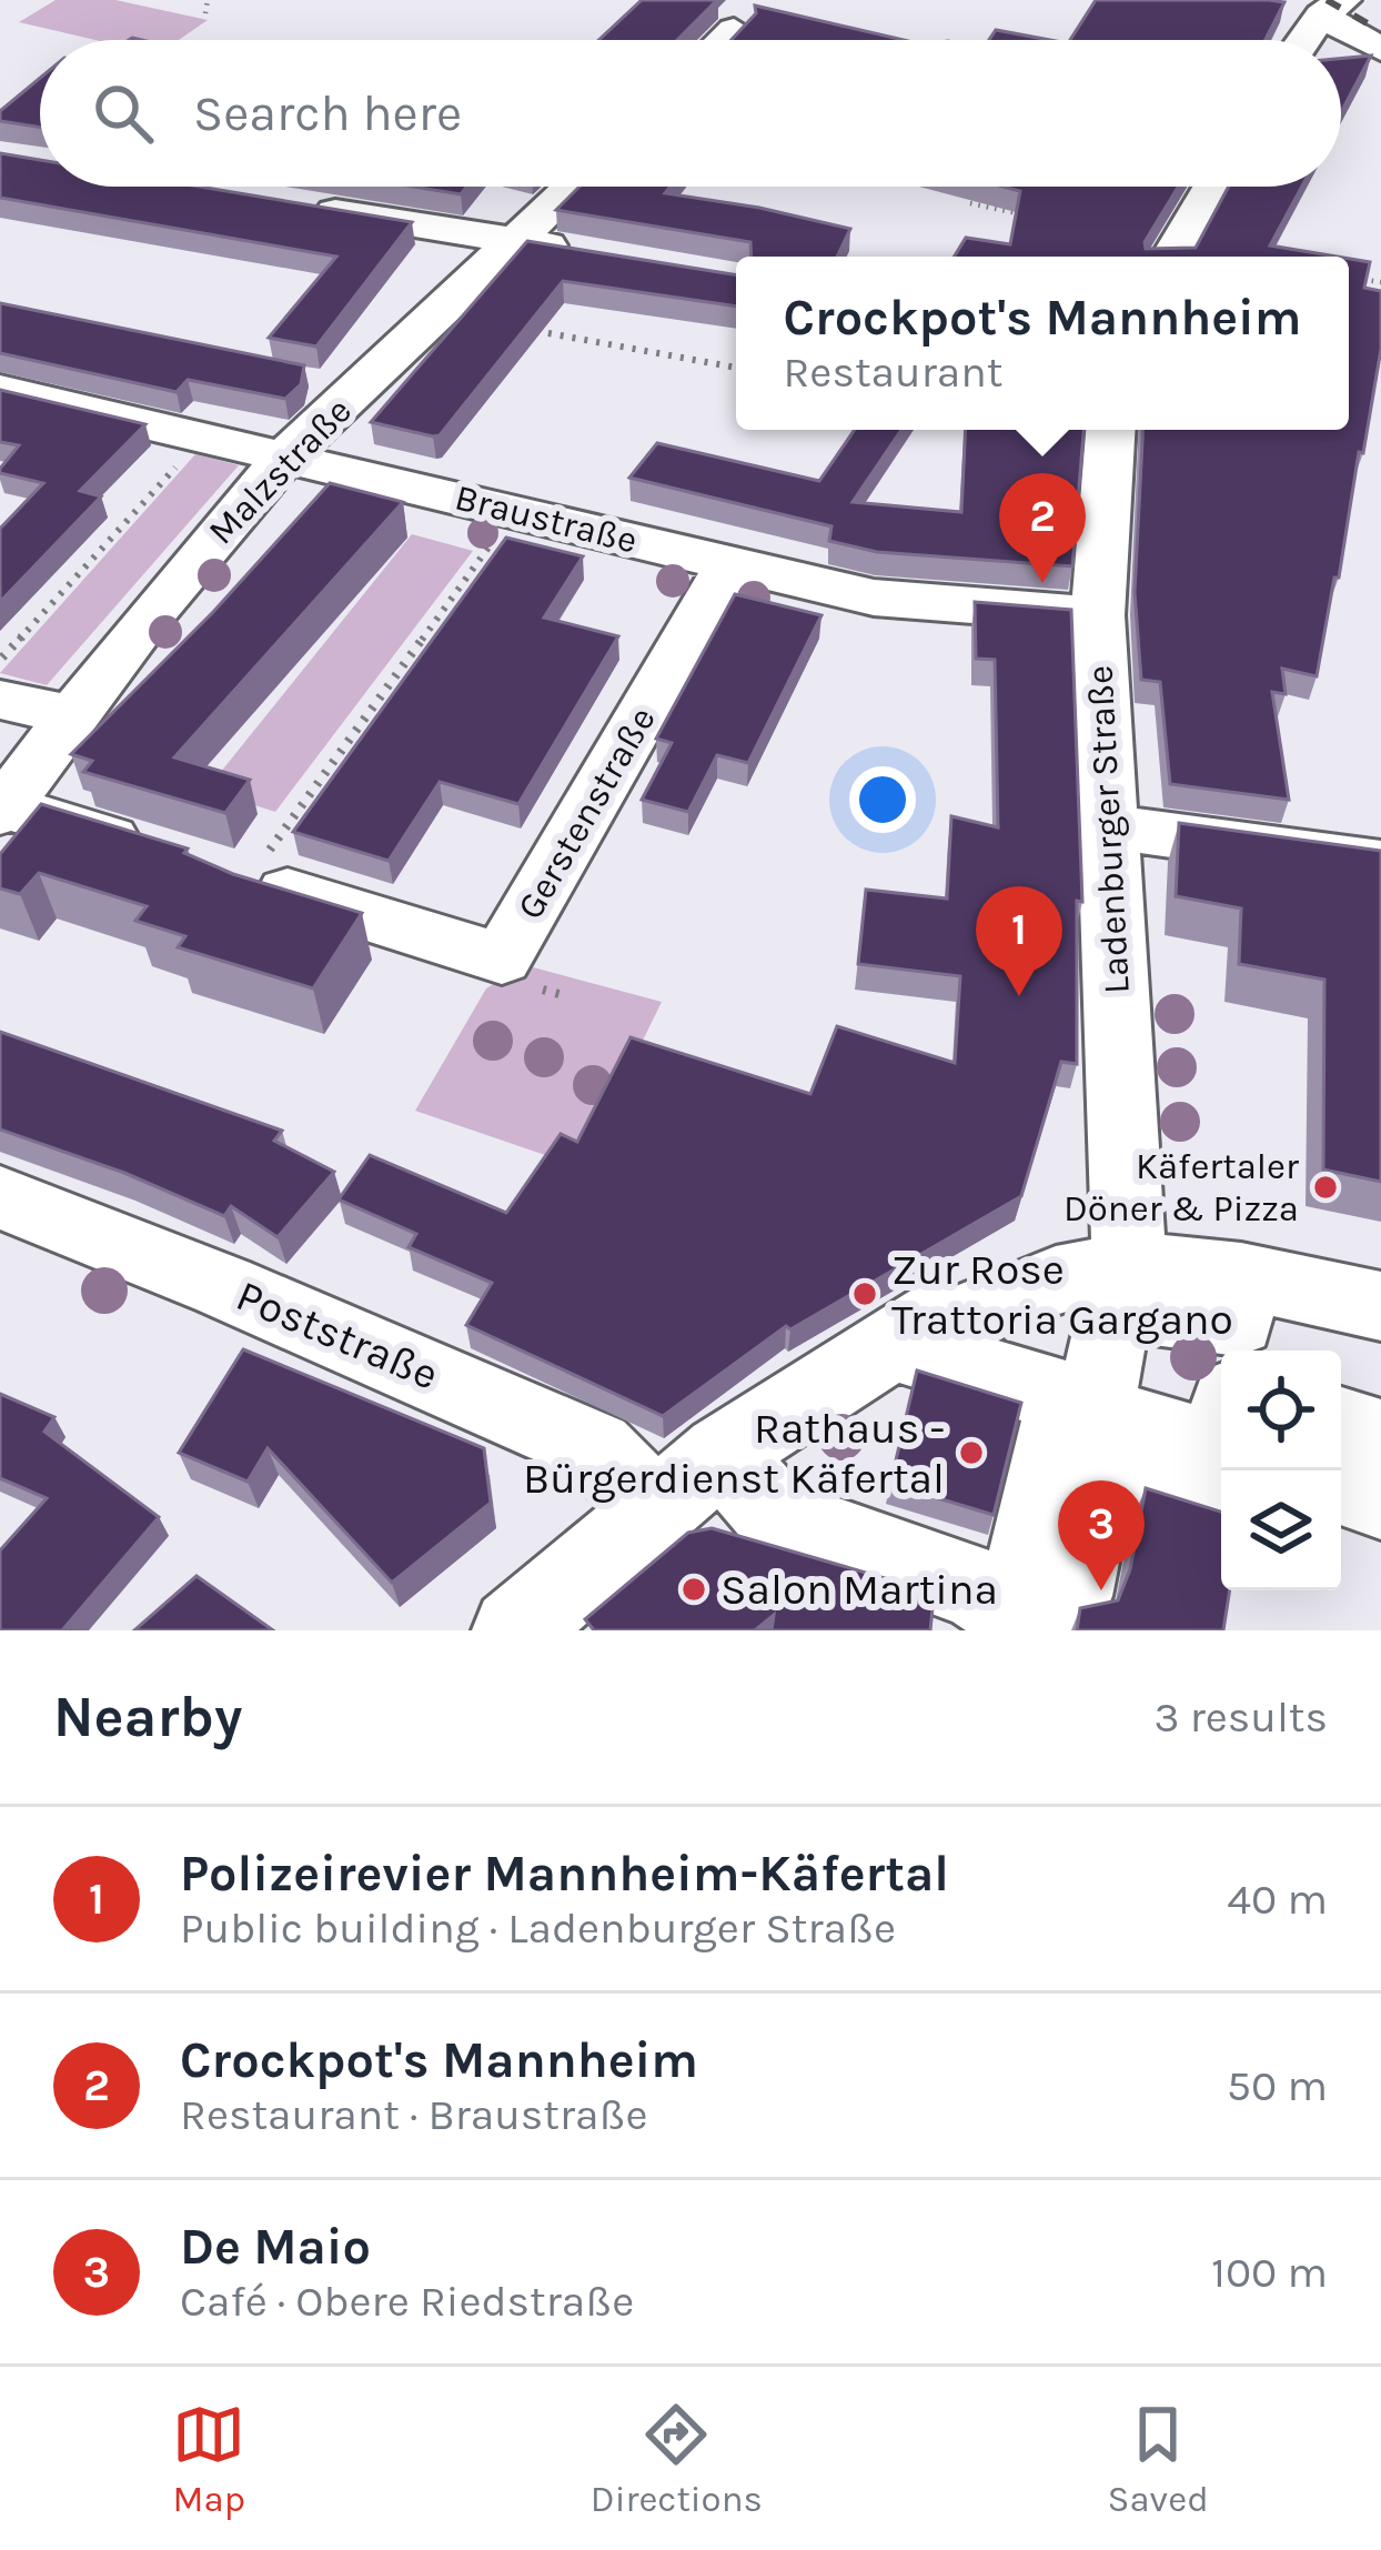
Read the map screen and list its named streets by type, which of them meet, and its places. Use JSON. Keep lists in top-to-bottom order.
{
  "streets": {
    "street": [
      "Malzstraße",
      "Braustraße",
      "Gerstenstraße",
      "Ladenburger Straße",
      "Poststraße"
    ]
  },
  "crossings": [
    ["Malzstraße", "Braustraße"],
    ["Malzstraße", "Gerstenstraße"],
    ["Braustraße", "Gerstenstraße"],
    ["Braustraße", "Ladenburger Straße"]
  ],
  "places": [
    "Käfertaler Döner & Pizza",
    "Zur Rose Trattoria Gargano",
    "Rathaus - Bürgerdienst Käfertal",
    "Salon Martina"
  ],
  "page": {
    "search": "Search here",
    "popup": ["Crockpot's Mannheim", "Restaurant"],
    "pins": ["2", "1", "3"],
    "heading": ["Nearby", "3 results"],
    "list": [
      {
        "mark": "1",
        "name": "Polizeirevier Mannheim-Käfertal",
        "note": "Public building · Ladenburger Straße",
        "value": "40 m"
      },
      {
        "mark": "2",
        "name": "Crockpot's Mannheim",
        "note": "Restaurant · Braustraße",
        "value": "50 m"
      },
      {
        "mark": "3",
        "name": "De Maio",
        "note": "Café · Obere Riedstraße",
        "value": "100 m"
      }
    ],
    "nav": ["Map", "Directions", "Saved"]
  }
}
